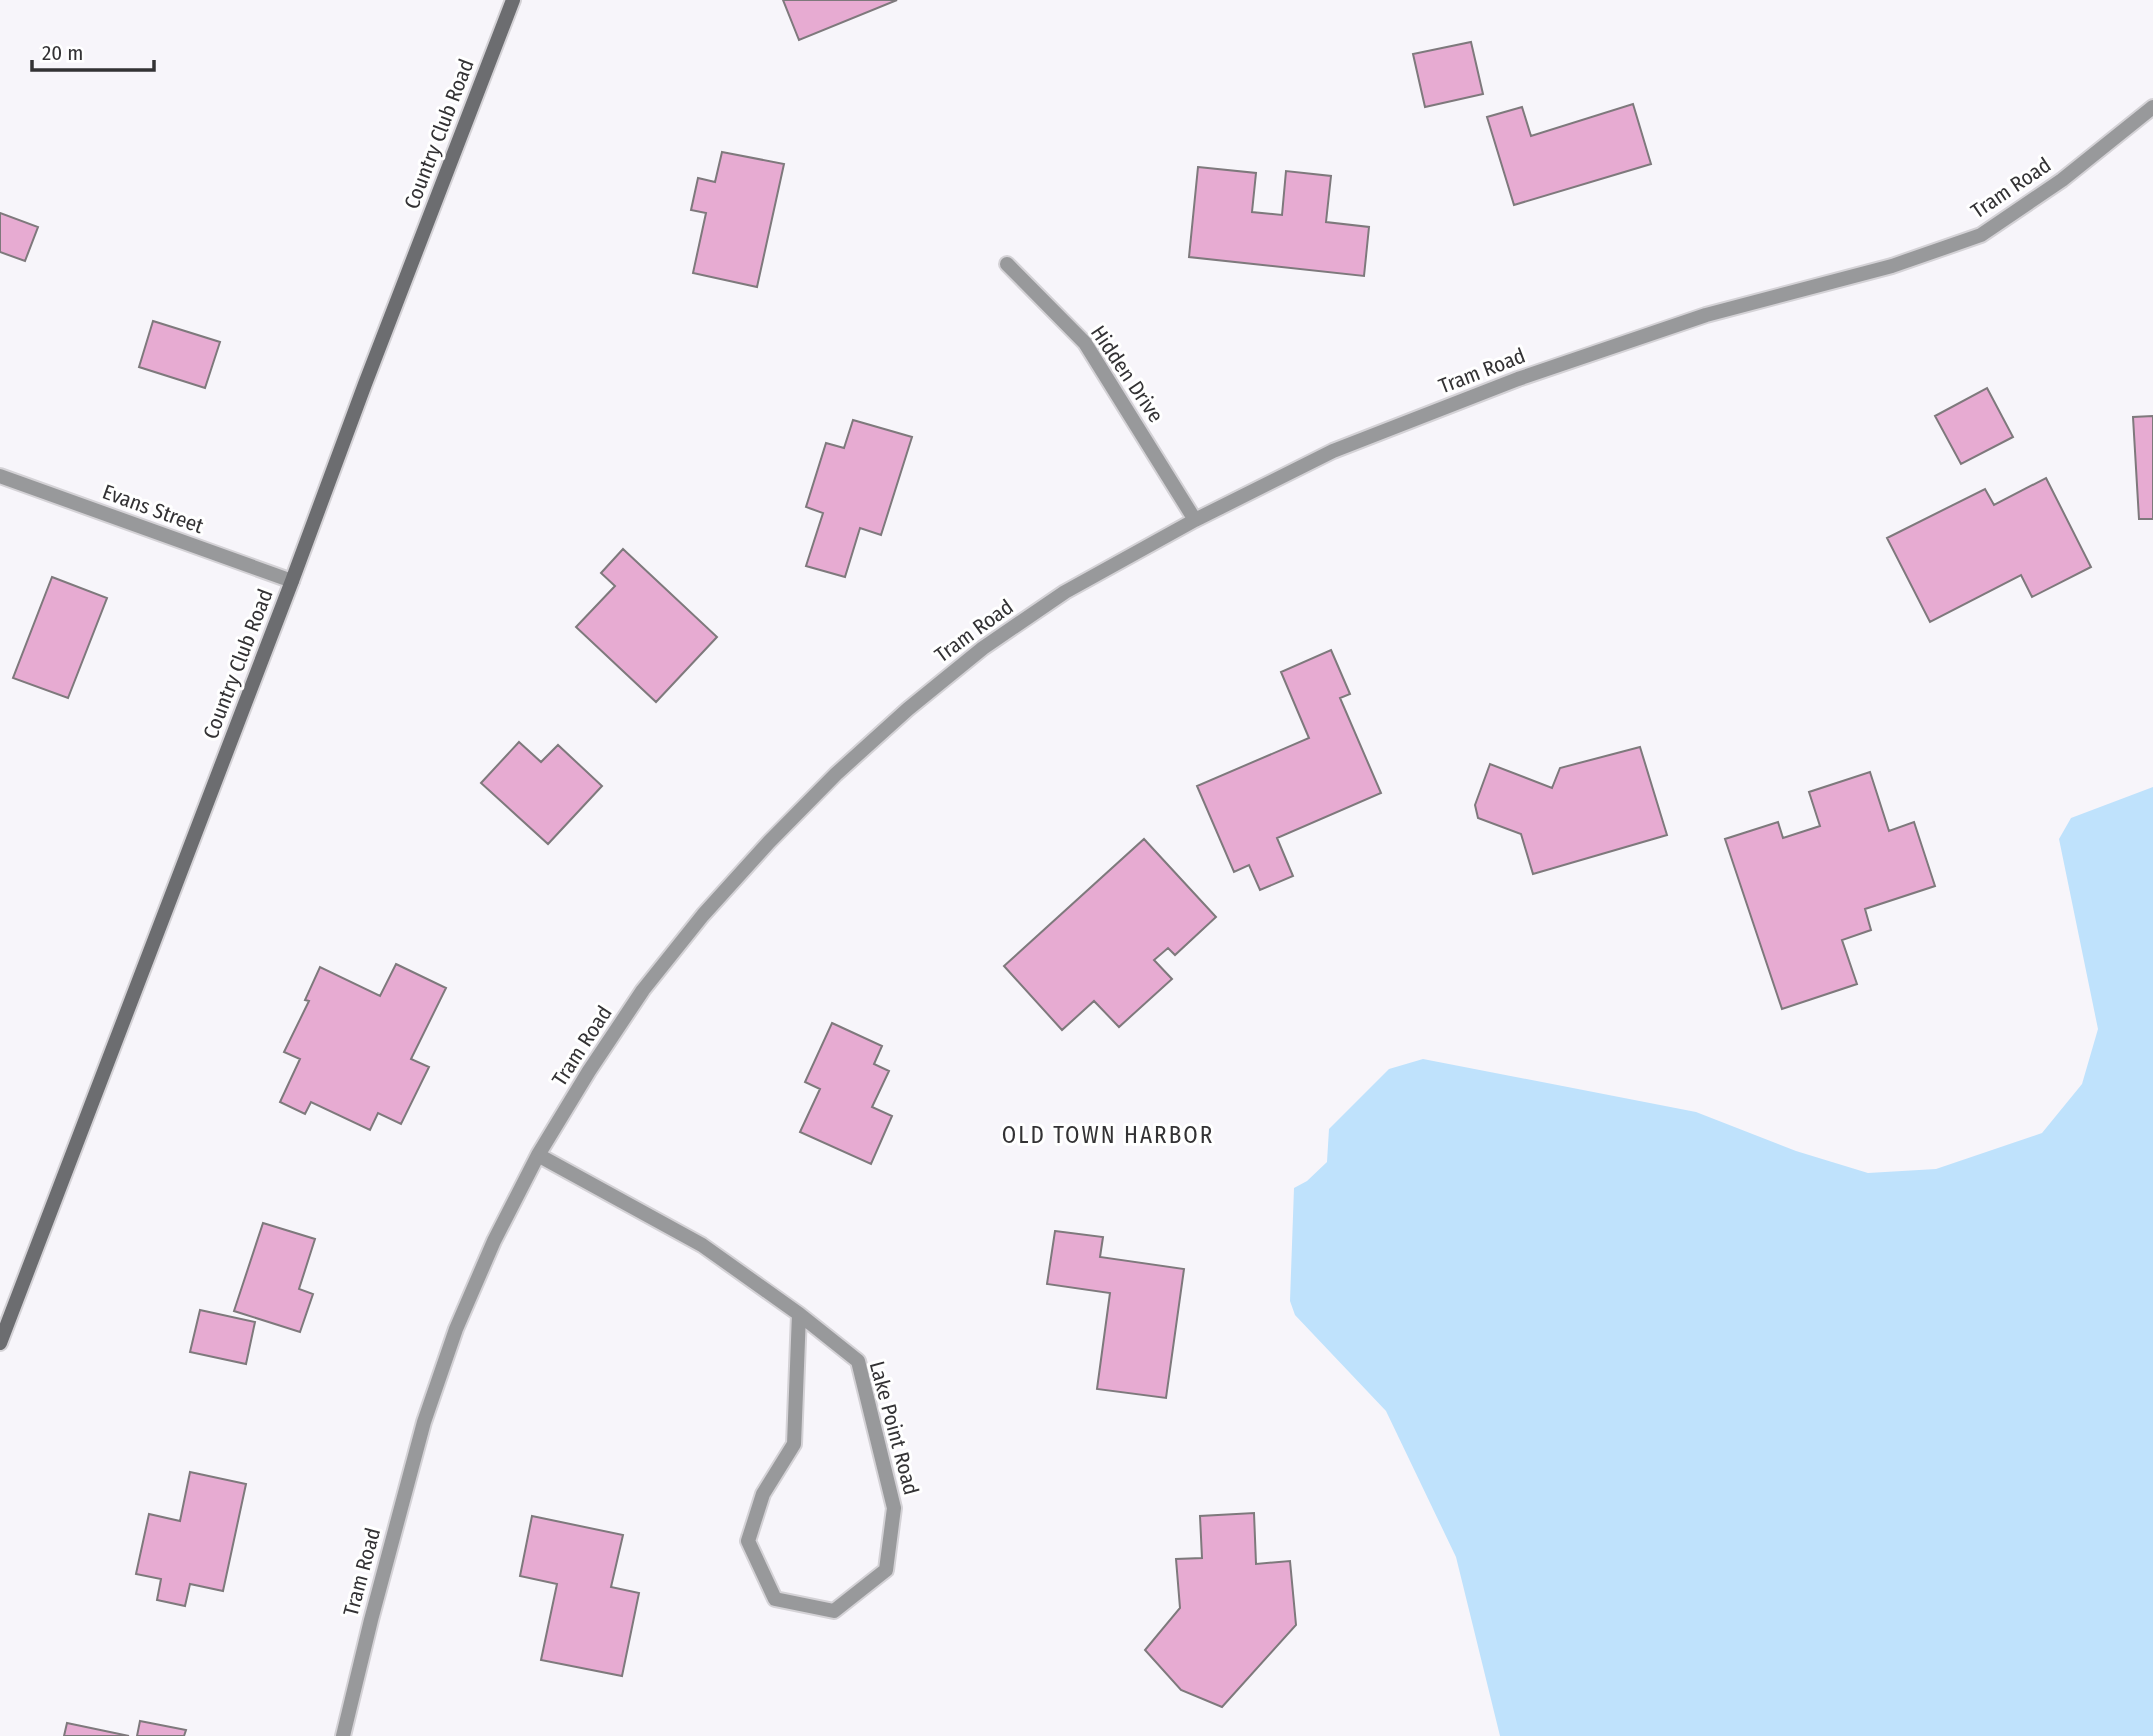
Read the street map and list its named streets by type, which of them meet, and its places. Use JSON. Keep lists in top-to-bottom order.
{
  "streets": {
    "street": [
      "Country Club Road",
      "Tram Road",
      "Hidden Drive",
      "Evans Street",
      "Lake Point Road"
    ]
  },
  "crossings": [
    ["Country Club Road", "Evans Street"],
    ["Tram Road", "Hidden Drive"],
    ["Tram Road", "Lake Point Road"]
  ],
  "districts": ["OLD TOWN HARBOR"],
  "scale_bar": "20 m"
}
